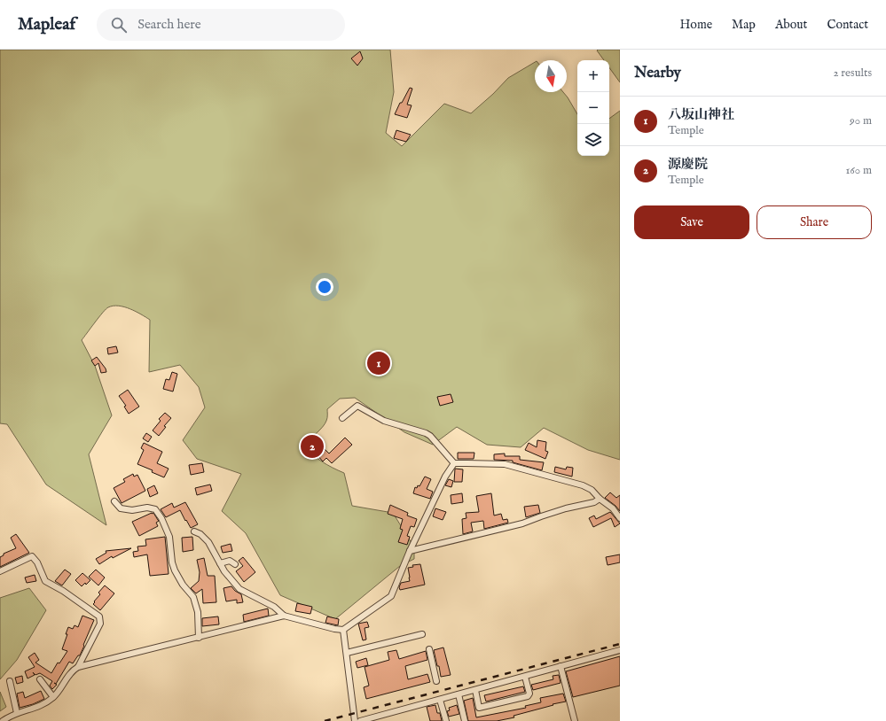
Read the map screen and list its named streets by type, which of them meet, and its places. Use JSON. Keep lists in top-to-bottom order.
{
  "north": "bottom",
  "page": {
    "header": "Mapleaf",
    "search": "Search here",
    "nav": [
      "Home",
      "Map",
      "About",
      "Contact"
    ],
    "heading": ["Nearby", "2 results"],
    "map_buttons": ["+", "−"],
    "list": [
      {
        "mark": "1",
        "name": "八坂山神社",
        "note": "Temple",
        "value": "90 m"
      },
      {
        "mark": "2",
        "name": "源慶院",
        "note": "Temple",
        "value": "160 m"
      }
    ],
    "buttons": ["Save", "Share"],
    "pins": ["1", "2"]
  }
}
